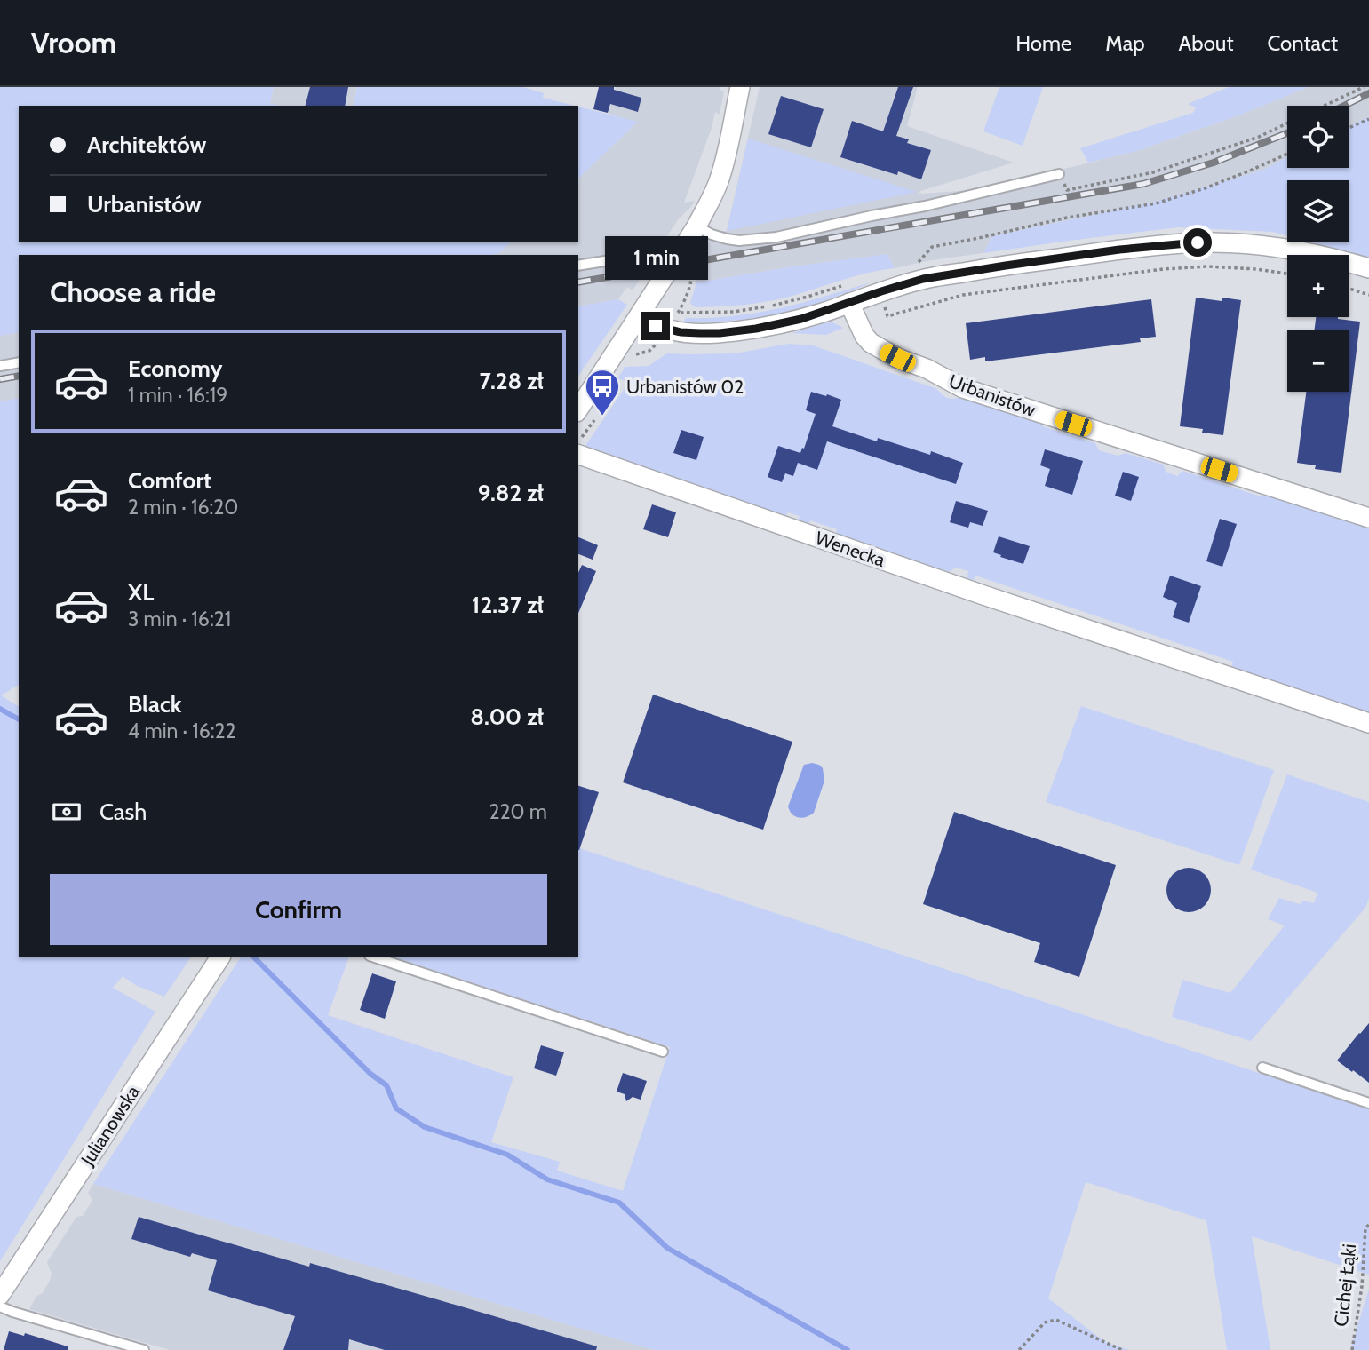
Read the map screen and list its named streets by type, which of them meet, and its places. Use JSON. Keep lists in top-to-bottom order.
{
  "streets": {
    "street": ["Urbanistów", "Wenecka", "Julianowska"],
    "path": ["Cichej Łąki"]
  },
  "places": {
    "bus stop": ["Urbanistów 02"]
  },
  "page": {
    "header": "Vroom",
    "nav": [
      "Home",
      "Map",
      "About",
      "Contact"
    ],
    "map_buttons": ["+", "−"],
    "banner": ["Architektów", "Urbanistów"],
    "bubble": "1 min",
    "heading": "Choose a ride",
    "list": [
      {
        "name": "Economy",
        "note": "1 min · 16:19",
        "value": "7.28 zł"
      },
      {
        "name": "Comfort",
        "note": "2 min · 16:20",
        "value": "9.82 zł"
      },
      {
        "name": "XL",
        "note": "3 min · 16:21",
        "value": "12.37 zł"
      },
      {
        "name": "Black",
        "note": "4 min · 16:22",
        "value": "8.00 zł"
      }
    ],
    "pay": ["Cash", "220 m"],
    "buttons": "Confirm"
  }
}
